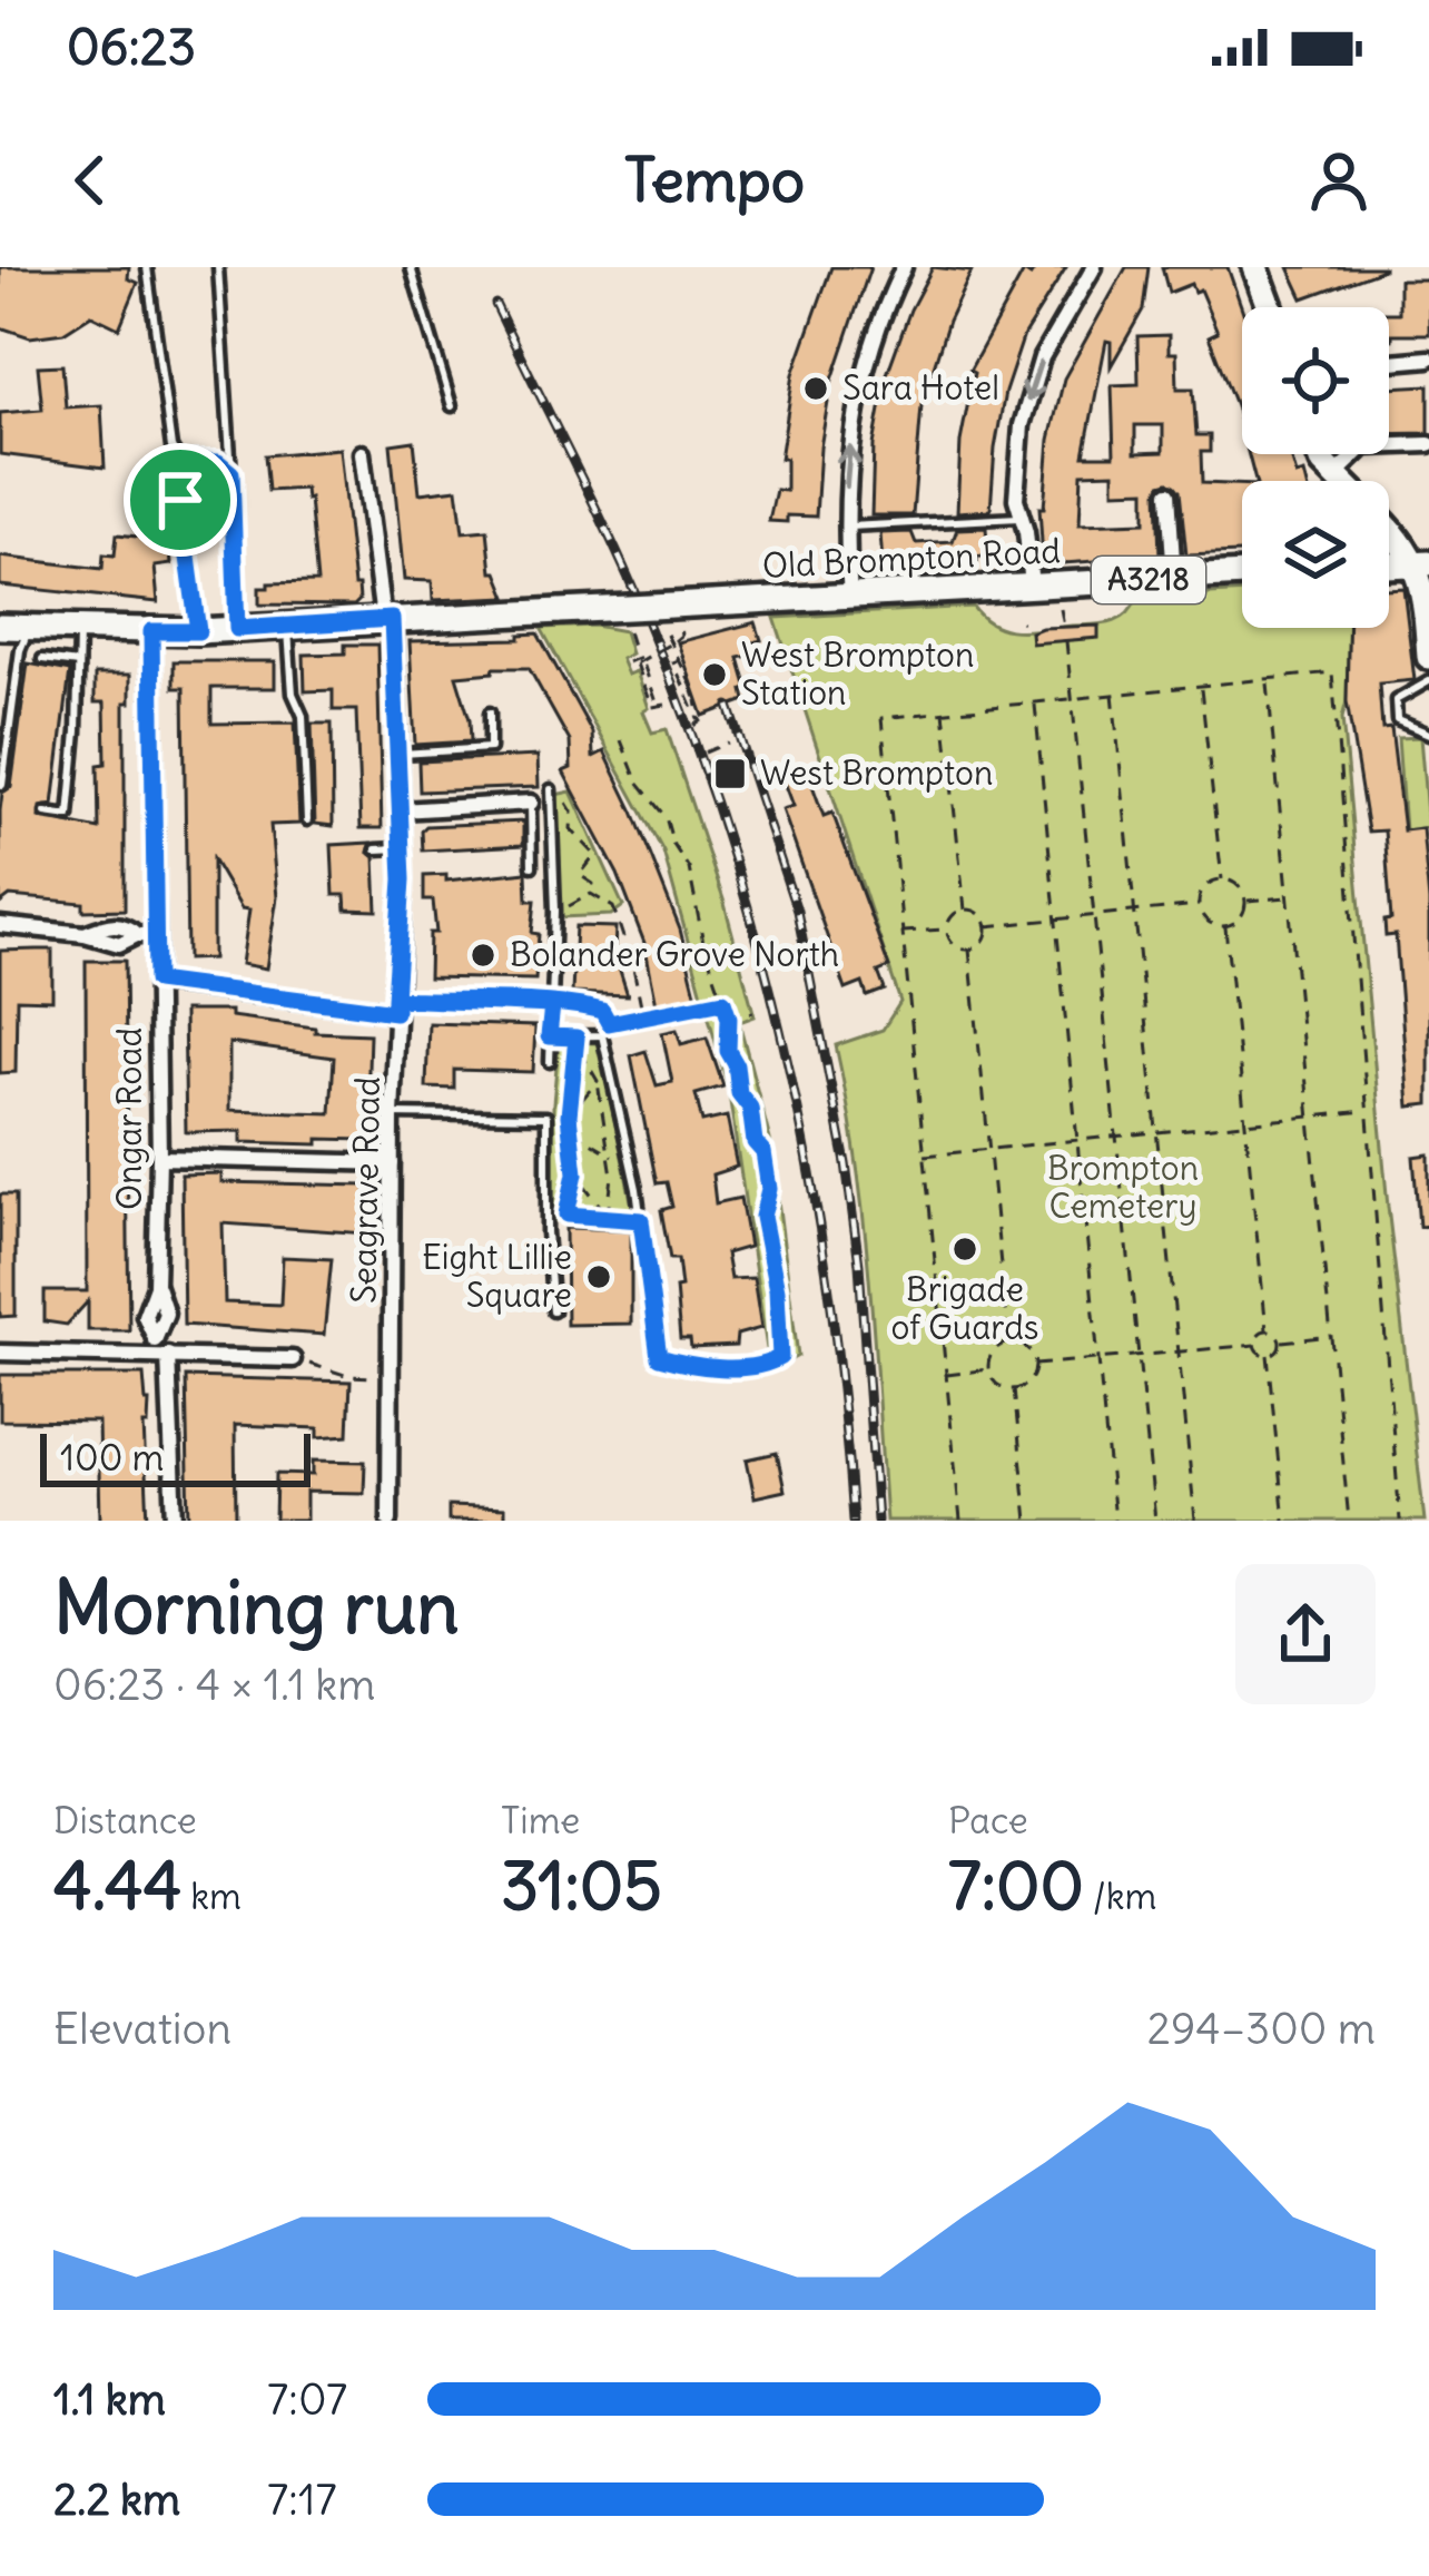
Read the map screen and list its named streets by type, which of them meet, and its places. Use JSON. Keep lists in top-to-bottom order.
{
  "streets": {
    "main road": ["Old Brompton Road", "A3218"],
    "street": ["Ongar Road", "Seagrave Road"]
  },
  "crossings": [
    ["Old Brompton Road", "A3218"],
    ["Old Brompton Road", "Seagrave Road"],
    ["A3218", "Ongar Road"],
    ["A3218", "Seagrave Road"]
  ],
  "parks": ["Brompton Cemetery"],
  "places": {
    "other": [
      "Sara Hotel",
      "West Brompton Station",
      "Bolander Grove North",
      "Brigade of Guards",
      "Eight Lillie Square"
    ],
    "transit": ["West Brompton"]
  },
  "scale_bar": "100 m",
  "page": {
    "status": "06:23",
    "header": "Tempo",
    "scale": "100 m",
    "heading": ["Morning run", "06:23 · 4 × 1.1 km"],
    "stats": [
      ["Distance", "4.44 km"],
      ["Time", "31:05"],
      ["Pace", "7:00 /km"]
    ],
    "chart": ["Elevation", "294–300 m"],
    "list": [
      {
        "name": "1.1 km",
        "note": "7:07"
      },
      {
        "name": "2.2 km",
        "note": "7:17"
      }
    ]
  }
}
